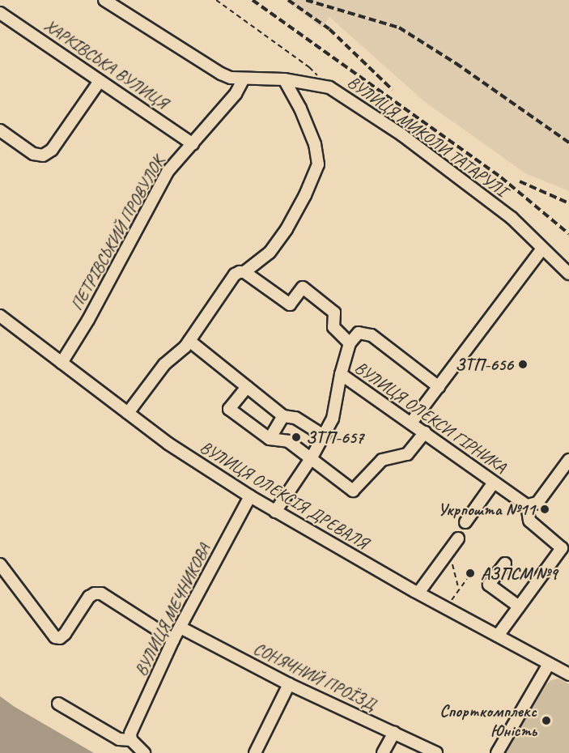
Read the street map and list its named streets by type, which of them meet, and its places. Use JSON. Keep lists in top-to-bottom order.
{
  "streets": {
    "street": [
      "ХАРКІВСЬКА ВУЛИЦЯ",
      "ВУЛИЦЯ МИКОЛИ ТАТАРУЛІ",
      "ПЕТРІВСЬКИЙ ПРОВУЛОК",
      "ВУЛИЦЯ ОЛЕКСИ ГІРНИКА",
      "ВУЛИЦЯ ОЛЕКСІЯ ДРЕВАЛЯ",
      "ВУЛИЦЯ МЕЧНИКОВА",
      "СОНЯЧНИЙ ПРОЇЗД"
    ]
  },
  "crossings": [
    ["ХАРКІВСЬКА ВУЛИЦЯ", "ПЕТРІВСЬКИЙ ПРОВУЛОК"],
    ["ВУЛИЦЯ МИКОЛИ ТАТАРУЛІ", "ПЕТРІВСЬКИЙ ПРОВУЛОК"],
    ["ПЕТРІВСЬКИЙ ПРОВУЛОК", "ВУЛИЦЯ ОЛЕКСІЯ ДРЕВАЛЯ"],
    ["ВУЛИЦЯ ОЛЕКСИ ГІРНИКА", "ВУЛИЦЯ ОЛЕКСІЯ ДРЕВАЛЯ"],
    ["ВУЛИЦЯ ОЛЕКСІЯ ДРЕВАЛЯ", "ВУЛИЦЯ МЕЧНИКОВА"],
    ["ВУЛИЦЯ МЕЧНИКОВА", "СОНЯЧНИЙ ПРОЇЗД"]
  ],
  "places": [
    "ЗТП-656",
    "ЗТП-657",
    "Укрпошта №11",
    "АЗПСМ №9",
    "Cпорткомплекс Юність"
  ]
}
